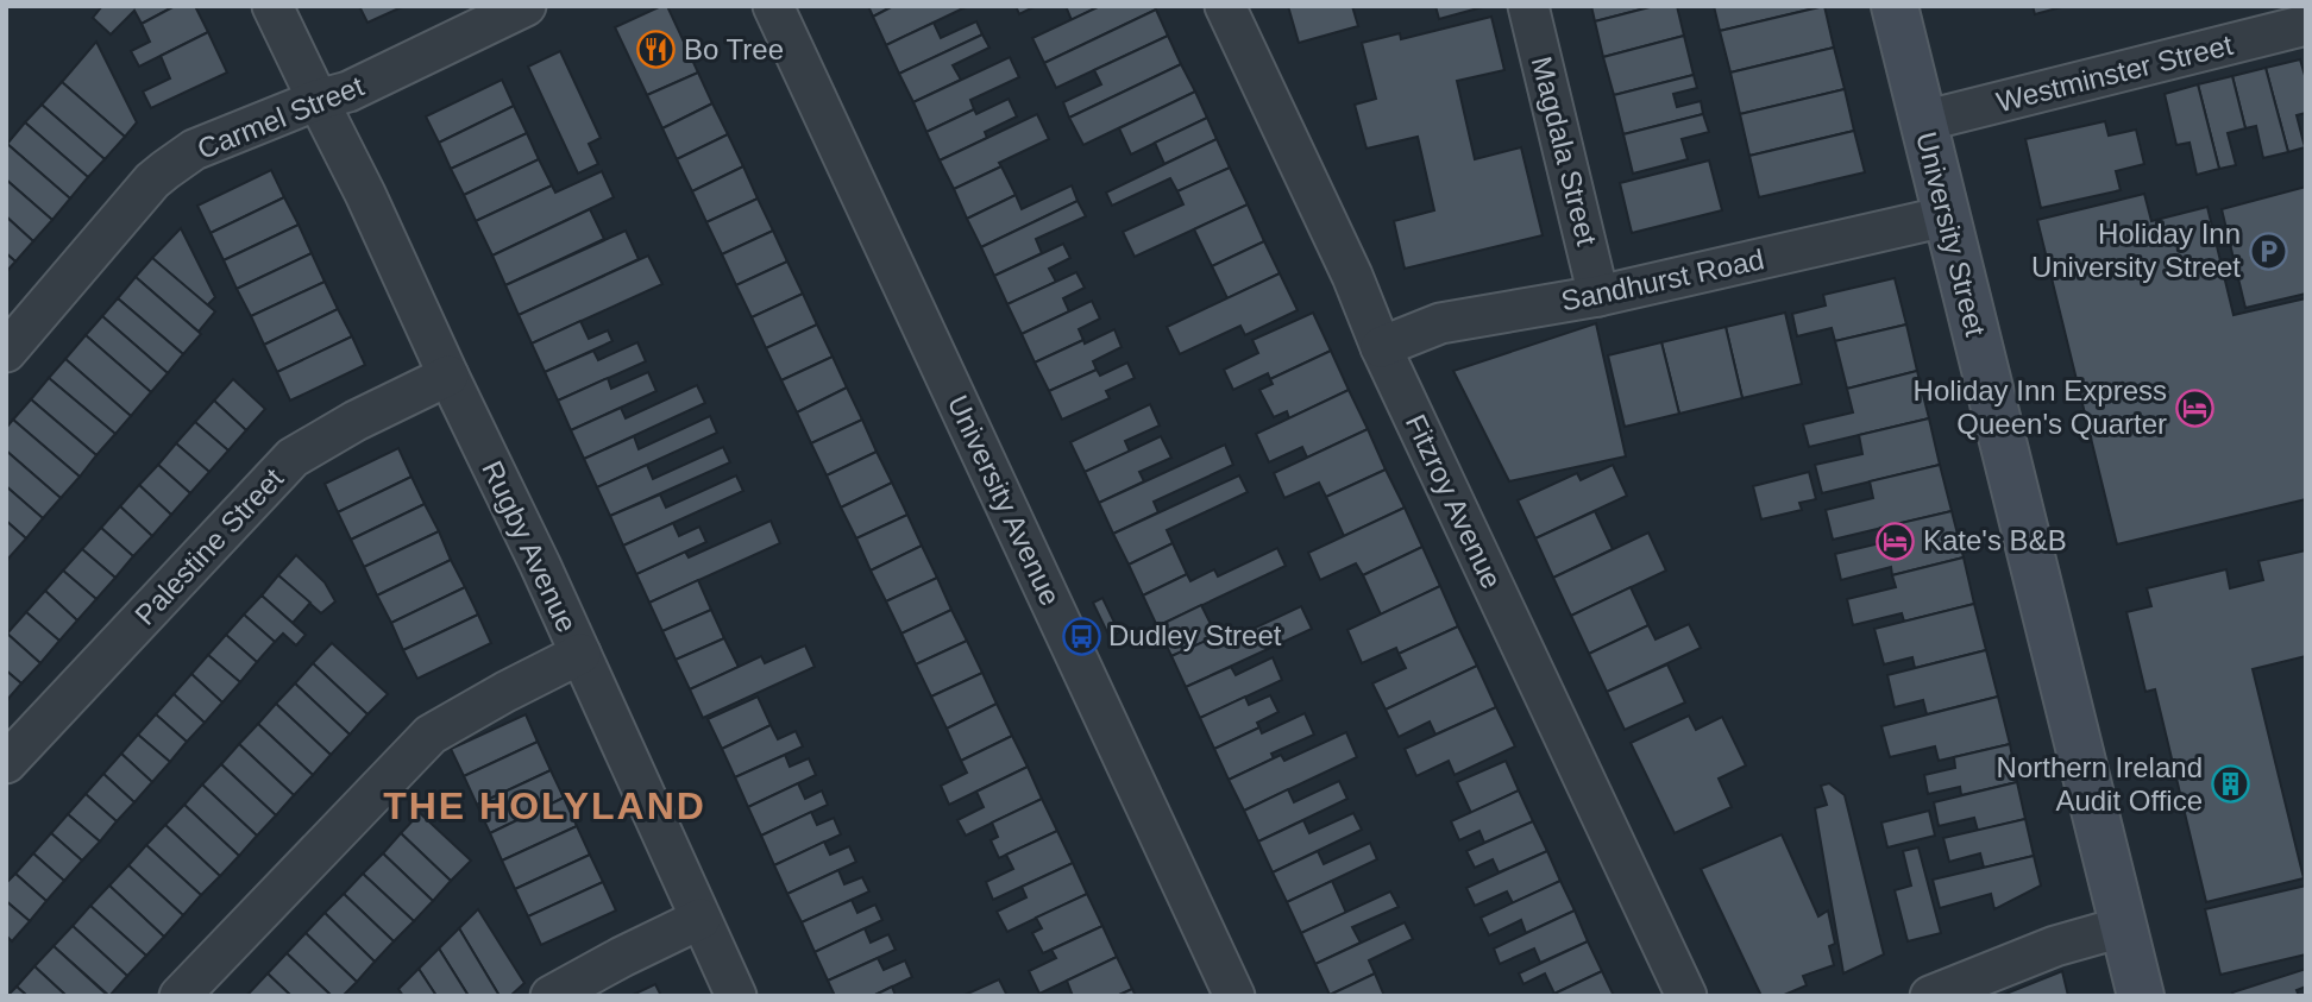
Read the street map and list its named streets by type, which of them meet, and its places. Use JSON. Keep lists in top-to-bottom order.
{
  "streets": {
    "street": [
      "Westminster Street",
      "Carmel Street",
      "Magdala Street",
      "University Street",
      "Sandhurst Road",
      "University Avenue",
      "Fitzroy Avenue",
      "Palestine Street",
      "Rugby Avenue"
    ]
  },
  "crossings": [
    ["Westminster Street", "University Street"],
    ["Carmel Street", "Rugby Avenue"],
    ["Magdala Street", "Sandhurst Road"],
    ["University Street", "Sandhurst Road"],
    ["Sandhurst Road", "Fitzroy Avenue"],
    ["Palestine Street", "Rugby Avenue"]
  ],
  "districts": ["THE HOLYLAND"],
  "places": {
    "restaurant": ["Bo Tree"],
    "parking": ["Holiday Inn University Street"],
    "hotel": ["Holiday Inn Express Queen's Quarter", "Kate's B&B"],
    "bus stop": ["Dudley Street"],
    "building": ["Northern Ireland Audit Office"]
  }
}
